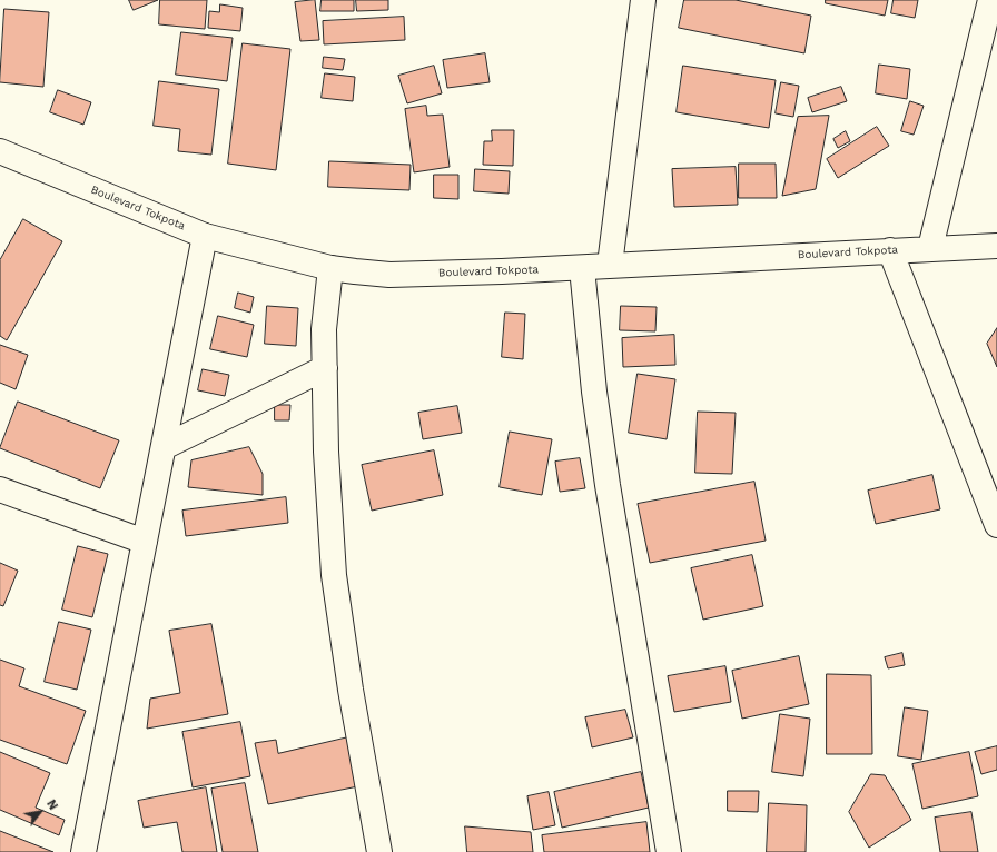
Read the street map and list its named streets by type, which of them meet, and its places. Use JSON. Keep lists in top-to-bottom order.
{
  "streets": {
    "street": ["Boulevard Tokpota"]
  },
  "north": "top right"
}
